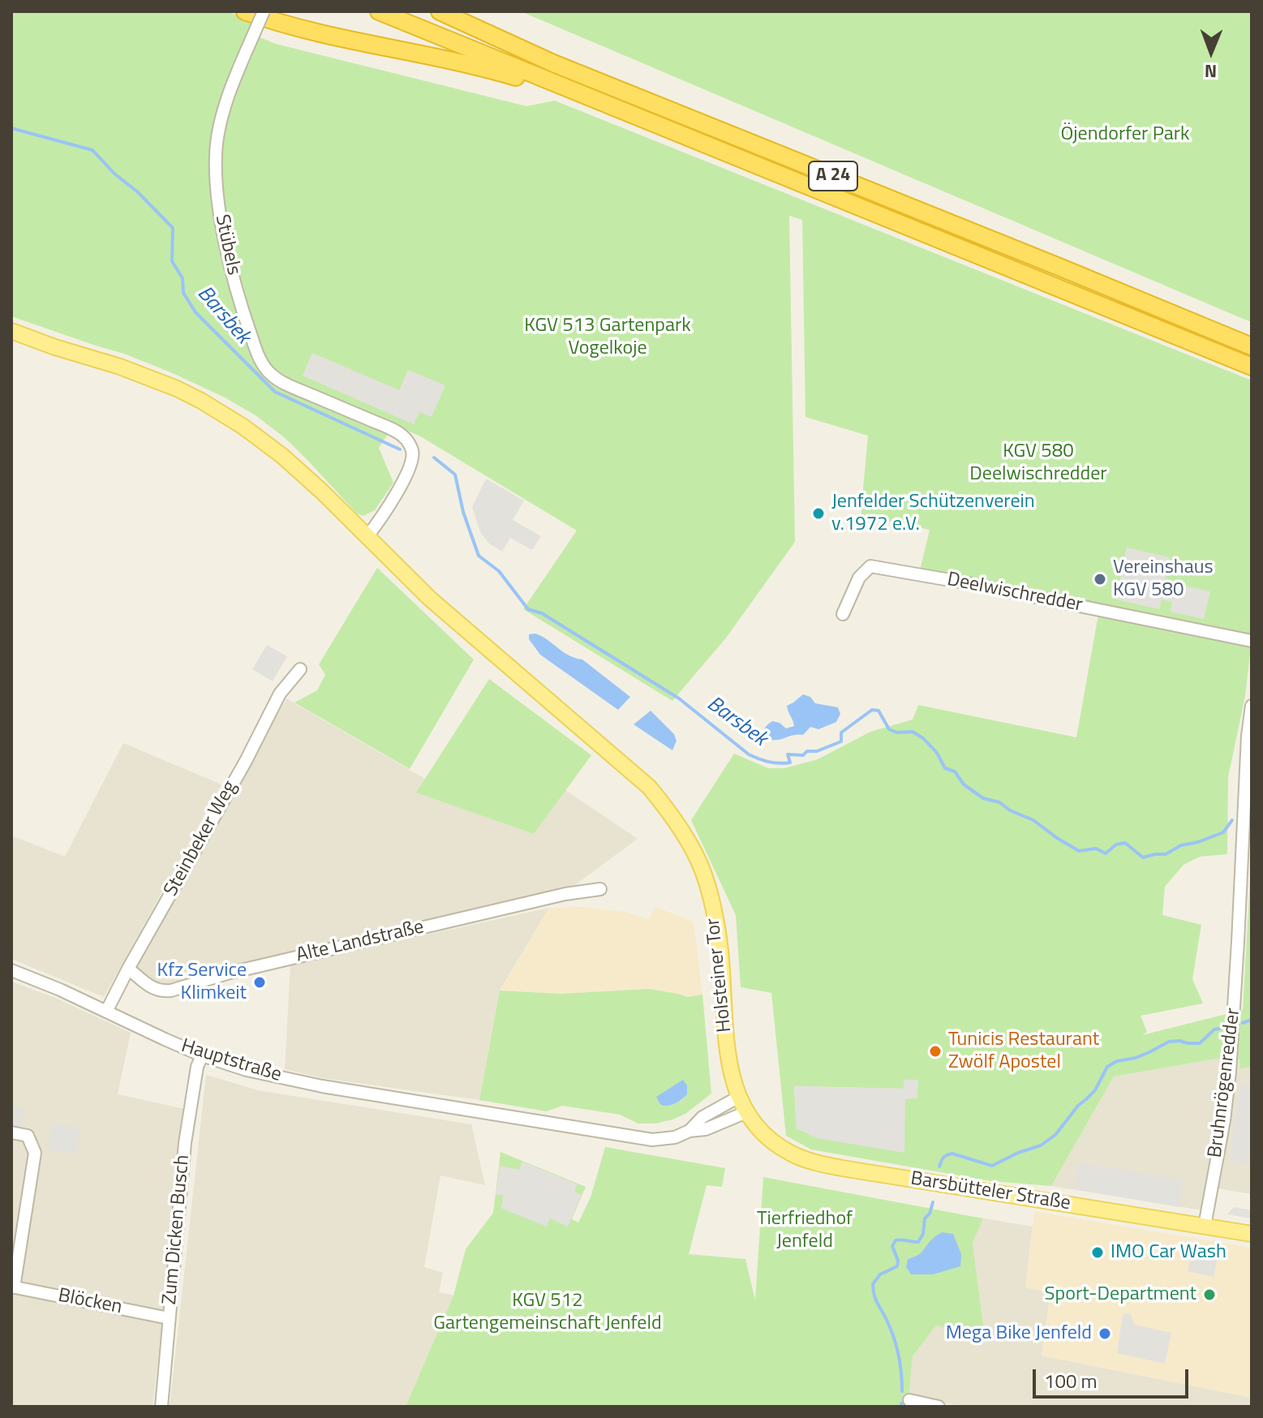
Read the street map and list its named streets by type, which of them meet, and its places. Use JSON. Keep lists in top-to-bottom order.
{
  "streets": {
    "highway": ["A 24"],
    "main road": ["Holsteiner Tor", "Barsbütteler Straße"],
    "street": [
      "Stübels",
      "Deelwischredder",
      "Steinbeker Weg",
      "Alte Landstraße",
      "Hauptstraße",
      "Bruhnrögenredder",
      "Zum Dicken Busch",
      "Blöcken"
    ]
  },
  "crossings": [
    ["Stübels", "Holsteiner Tor"],
    ["Steinbeker Weg", "Alte Landstraße"],
    ["Steinbeker Weg", "Hauptstraße"],
    ["Holsteiner Tor", "Barsbütteler Straße"],
    ["Hauptstraße", "Zum Dicken Busch"],
    ["Bruhnrögenredder", "Barsbütteler Straße"],
    ["Zum Dicken Busch", "Blöcken"]
  ],
  "water": ["Barsbek"],
  "parks": [
    "Öjendorfer Park",
    "KGV 513 Gartenpark Vogelkoje",
    "KGV 580 Deelwischredder",
    "Tierfriedhof Jenfeld",
    "KGV 512 Gartengemeinschaft Jenfeld"
  ],
  "places": [
    "Jenfelder Schützenverein v.1972 e.V.",
    "Vereinshaus KGV 580",
    "Kfz Service Klimkeit",
    "Tunicis Restaurant Zwölf Apostel",
    "IMO Car Wash",
    "Sport-Department",
    "Mega Bike Jenfeld"
  ],
  "scale_bar": "100 m",
  "north": "bottom"
}
